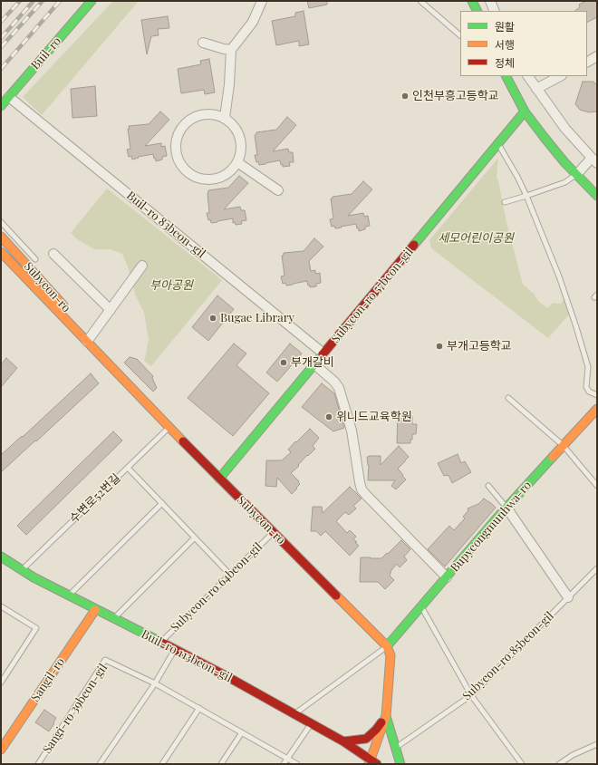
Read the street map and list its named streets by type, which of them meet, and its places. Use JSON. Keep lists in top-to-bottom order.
{
  "streets": {
    "street": [
      "Buil-ro",
      "Buil-ro 83beon-gil",
      "Subyeon-ro",
      "Subyeon-ro 57beon-gil",
      "Bupyeongmunhwa-ro",
      "Buil-ro 113beon-gil",
      "Sangil-ro"
    ],
    "lane": [
      "수변로52번길",
      "Subyeon-ro 64beon-gil",
      "Subyeon-ro 85beon-gil",
      "Sangi-ro 39beon-gil"
    ]
  },
  "crossings": [
    ["Buil-ro", "Buil-ro 83beon-gil"],
    ["Buil-ro 83beon-gil", "Subyeon-ro 57beon-gil"],
    ["Subyeon-ro", "Subyeon-ro 57beon-gil"],
    ["Subyeon-ro", "수변로52번길"],
    ["Subyeon-ro", "Bupyeongmunhwa-ro"],
    ["Subyeon-ro", "Subyeon-ro 64beon-gil"],
    ["수변로52번길", "Buil-ro 113beon-gil"],
    ["Subyeon-ro 64beon-gil", "Buil-ro 113beon-gil"],
    ["Buil-ro 113beon-gil", "Sangil-ro"]
  ],
  "parks": ["세모어린이공원", "부아공원"],
  "places": [
    "인천부흥고등학교",
    "Bugae Library",
    "부개고등학교",
    "부개갈비",
    "위니드교육학원"
  ],
  "legend": ["원활", "서행", "정체"]
}
